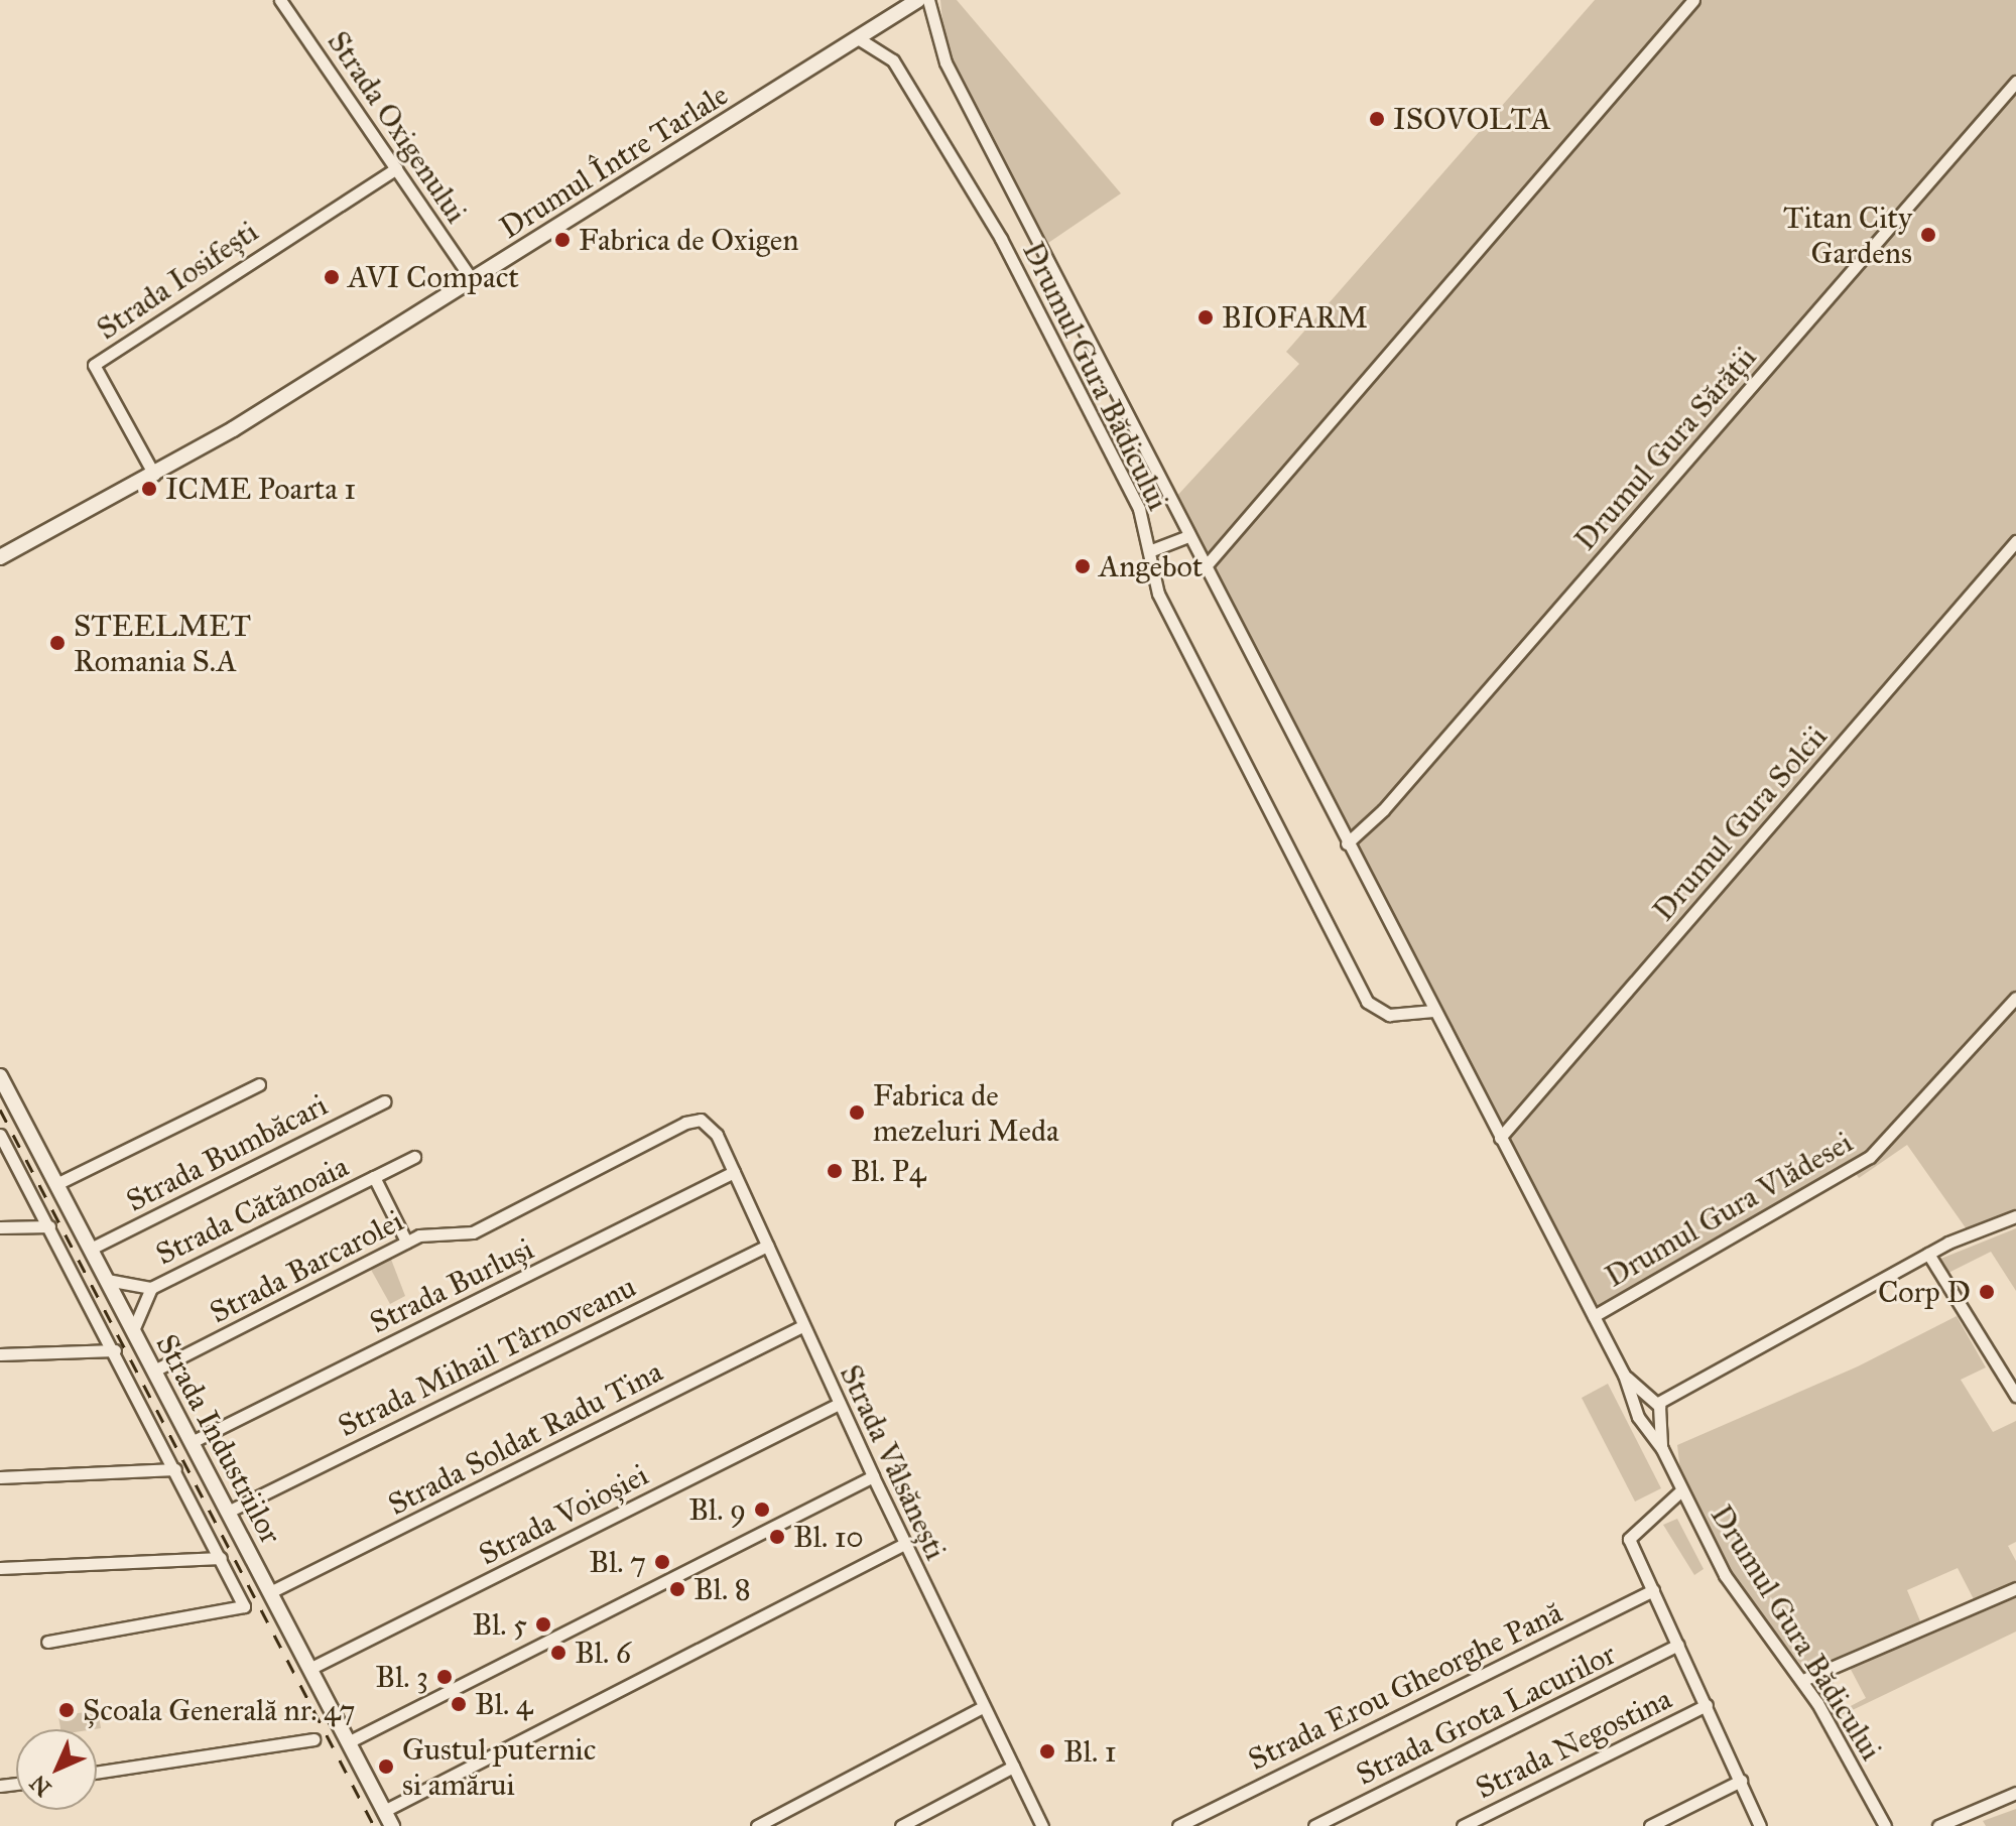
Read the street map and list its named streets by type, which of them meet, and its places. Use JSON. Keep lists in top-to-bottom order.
{
  "streets": {
    "main road": ["Drumul Între Tarlale", "Strada Industriilor"],
    "street": [
      "Strada Oxigenului",
      "Strada Iosifești",
      "Drumul Gura Bădicului",
      "Drumul Gura Sărății",
      "Drumul Gura Solcii",
      "Strada Bumbăcari",
      "Drumul Gura Vlădesei",
      "Strada Cătănoaia",
      "Strada Barcarolei",
      "Strada Burluși",
      "Strada Mihail Târnoveanu",
      "Strada Soldat Radu Tina",
      "Strada Vâlsănești",
      "Strada Voioșiei",
      "Strada Erou Gheorghe Pană",
      "Strada Grota Lacurilor",
      "Strada Negostina"
    ]
  },
  "crossings": [
    ["Strada Oxigenului", "Drumul Între Tarlale"],
    ["Strada Oxigenului", "Strada Iosifești"],
    ["Drumul Între Tarlale", "Strada Iosifești"],
    ["Drumul Între Tarlale", "Drumul Gura Bădicului"],
    ["Drumul Gura Bădicului", "Drumul Gura Sărății"],
    ["Drumul Gura Bădicului", "Drumul Gura Solcii"],
    ["Drumul Gura Bădicului", "Drumul Gura Vlădesei"],
    ["Strada Bumbăcari", "Strada Industriilor"],
    ["Strada Cătănoaia", "Strada Barcarolei"],
    ["Strada Cătănoaia", "Strada Industriilor"],
    ["Strada Barcarolei", "Strada Industriilor"],
    ["Strada Barcarolei", "Strada Vâlsănești"],
    ["Strada Burluși", "Strada Industriilor"],
    ["Strada Burluși", "Strada Vâlsănești"],
    ["Strada Mihail Târnoveanu", "Strada Industriilor"],
    ["Strada Mihail Târnoveanu", "Strada Vâlsănești"],
    ["Strada Soldat Radu Tina", "Strada Industriilor"],
    ["Strada Soldat Radu Tina", "Strada Vâlsănești"],
    ["Strada Industriilor", "Strada Voioșiei"],
    ["Strada Vâlsănești", "Strada Voioșiei"]
  ],
  "places": [
    "ISOVOLTA",
    "Titan City Gardens",
    "Fabrica de Oxigen",
    "AVI Compact",
    "BIOFARM",
    "ICME Poarta 1",
    "Angebot",
    "STEELMET Romania S.A",
    "Fabrica de mezeluri Meda",
    "Bl. P4",
    "Corp D",
    "Bl. 9",
    "Bl. 10",
    "Bl. 7",
    "Bl. 8",
    "Bl. 5",
    "Bl. 6",
    "Bl. 3",
    "Bl. 4",
    "Școala Generală nr. 47",
    "Bl. 1",
    "Gustul puternic si amărui"
  ],
  "north": "bottom left"
}
